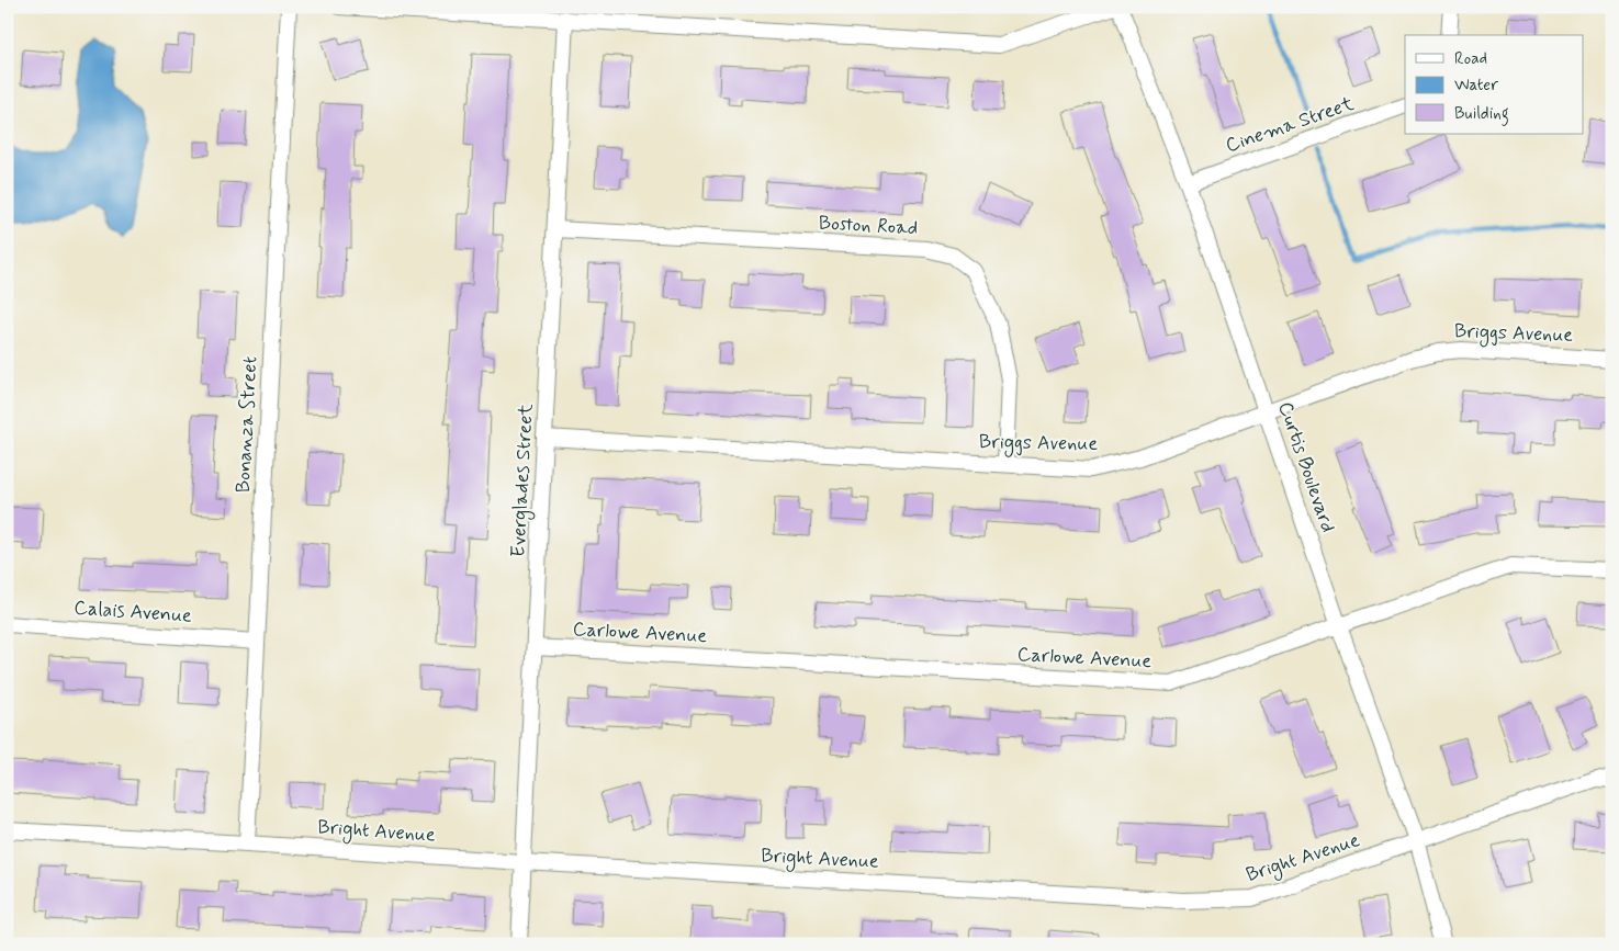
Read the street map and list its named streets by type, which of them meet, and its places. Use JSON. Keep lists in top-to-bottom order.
{
  "streets": {
    "street": [
      "Cinema Street",
      "Boston Road",
      "Briggs Avenue",
      "Bonanza Street",
      "Curtis Boulevard",
      "Everglades Street",
      "Calais Avenue",
      "Carlowe Avenue",
      "Bright Avenue"
    ]
  },
  "crossings": [
    ["Cinema Street", "Curtis Boulevard"],
    ["Boston Road", "Briggs Avenue"],
    ["Boston Road", "Everglades Street"],
    ["Briggs Avenue", "Curtis Boulevard"],
    ["Briggs Avenue", "Everglades Street"],
    ["Bonanza Street", "Calais Avenue"],
    ["Bonanza Street", "Bright Avenue"],
    ["Curtis Boulevard", "Carlowe Avenue"],
    ["Curtis Boulevard", "Bright Avenue"],
    ["Everglades Street", "Carlowe Avenue"],
    ["Everglades Street", "Bright Avenue"]
  ],
  "legend": ["Road", "Water", "Building"]
}
